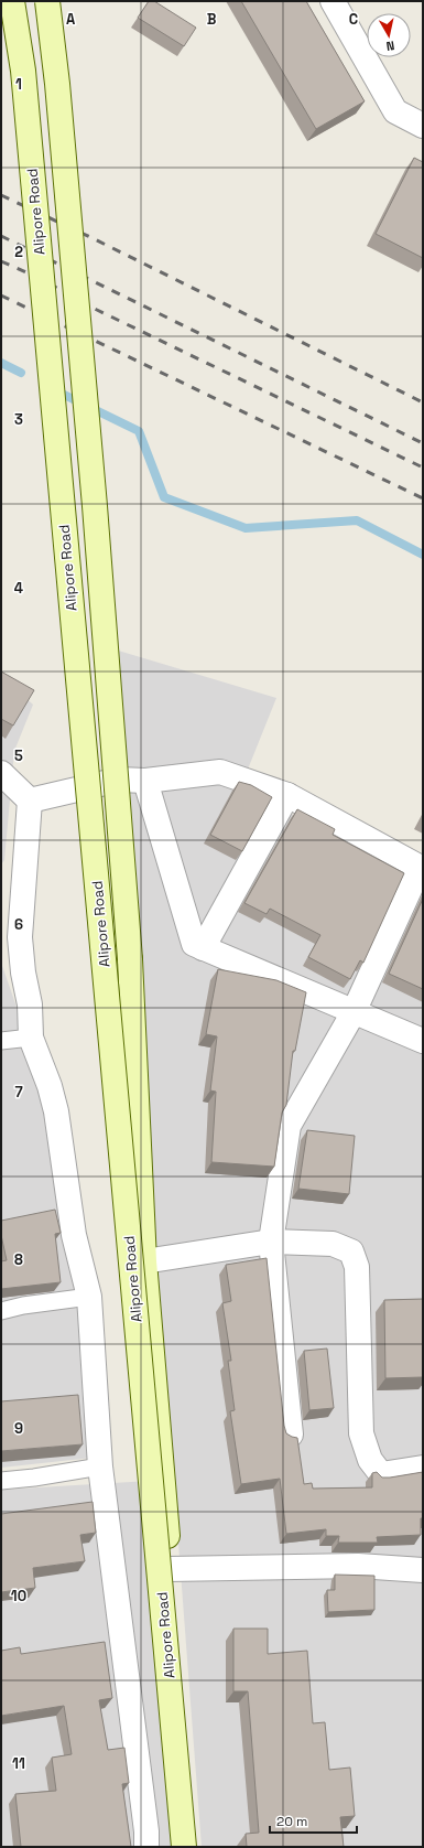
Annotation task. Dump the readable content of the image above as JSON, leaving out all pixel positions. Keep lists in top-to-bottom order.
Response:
{
  "streets": {
    "main road": ["Alipore Road"]
  },
  "scale_bar": "20 m",
  "north": "bottom",
  "grid": {
    "columns": ["A", "B", "C"],
    "rows": [
      "1",
      "2",
      "3",
      "4",
      "5",
      "6",
      "7",
      "8",
      "9",
      "10",
      "11"
    ]
  }
}
